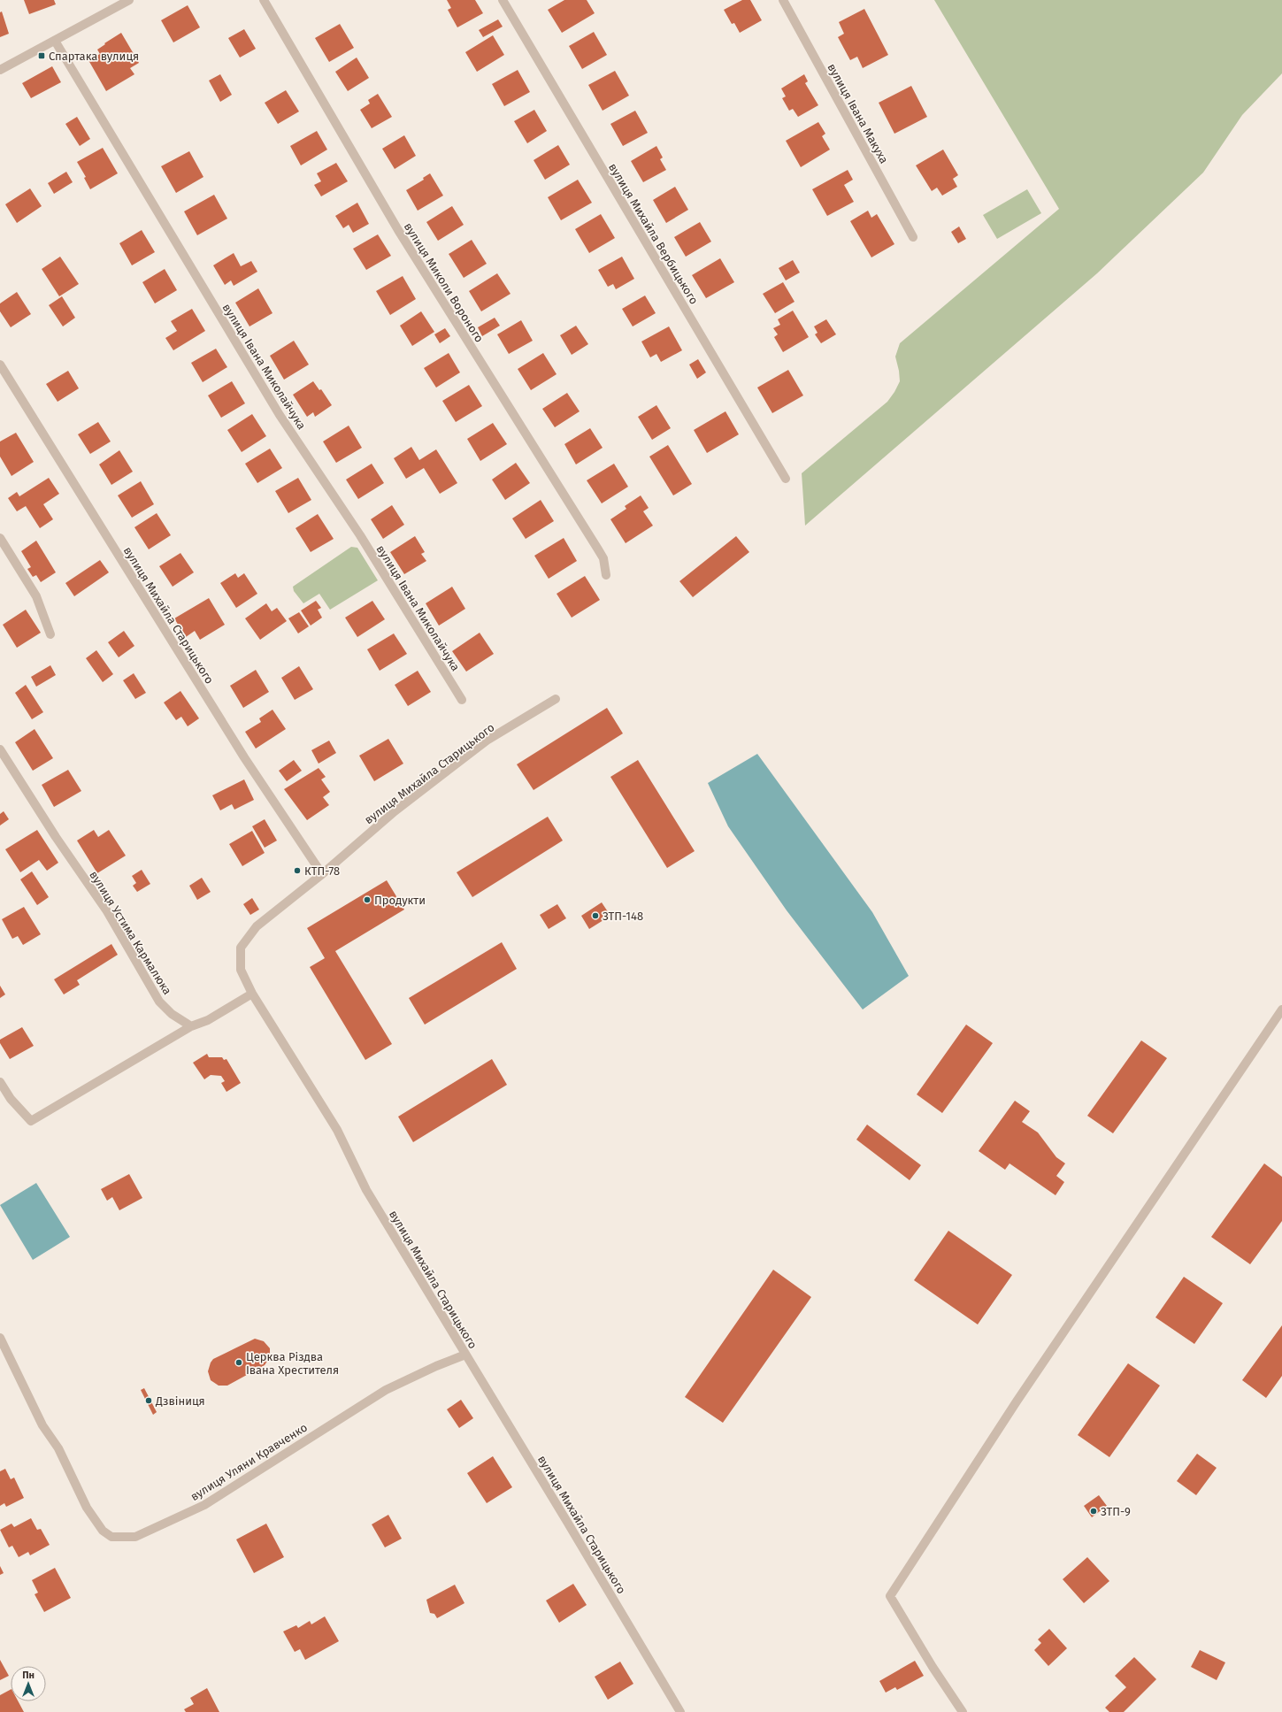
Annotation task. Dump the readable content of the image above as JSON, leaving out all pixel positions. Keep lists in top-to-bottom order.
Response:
{
  "streets": {
    "street": [
      "вулиця Івана Макуха",
      "вулиця Михайла Вербицького",
      "вулиця Миколи Вороного",
      "вулиця Івана Миколайчука",
      "вулиця Михайла Старицького",
      "вулиця Устима Кармалюка",
      "вулиця Уляни Кравченко"
    ]
  },
  "crossings": [
    ["вулиця Михайла Старицького", "вулиця Уляни Кравченко"]
  ],
  "places": {
    "transit": ["Спартака вулиця"],
    "other": [
      "КТП-78",
      "Продукти",
      "ЗТП-148",
      "Церква Різдва Івана Хрестителя",
      "Дзвіниця",
      "ЗТП-9"
    ]
  },
  "north": "top"
}
